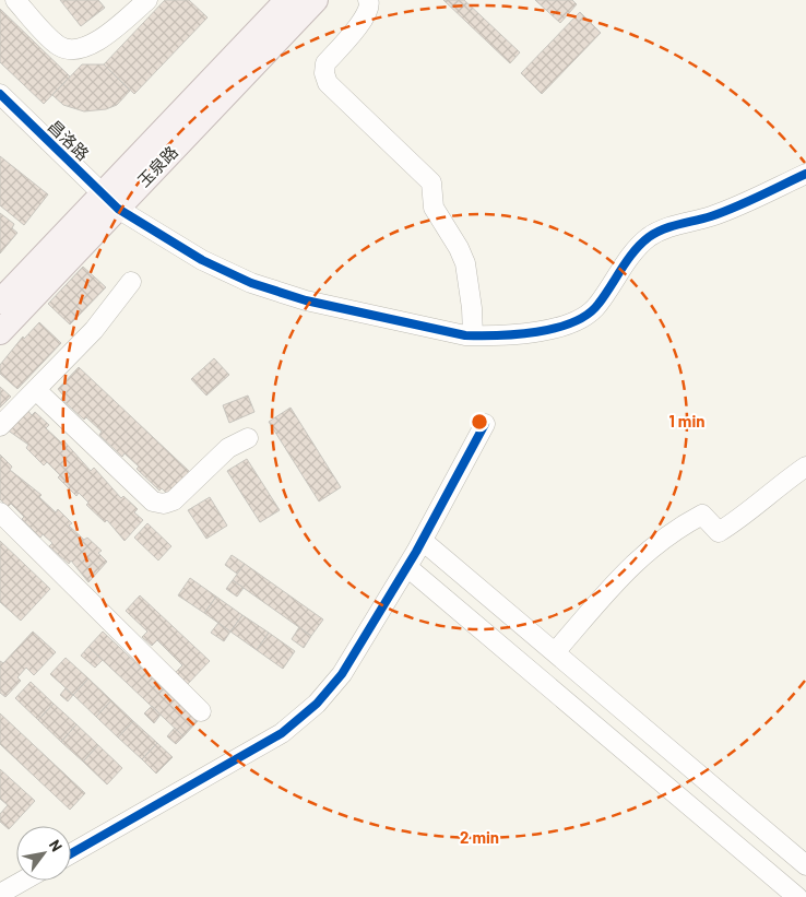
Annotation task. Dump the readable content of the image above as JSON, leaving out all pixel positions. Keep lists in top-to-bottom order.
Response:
{
  "streets": {
    "main road": ["玉泉路"],
    "street": ["昌洛路"]
  },
  "crossings": [
    ["昌洛路", "玉泉路"]
  ],
  "north": "top right",
  "rings": ["1 min", "2 min"]
}
